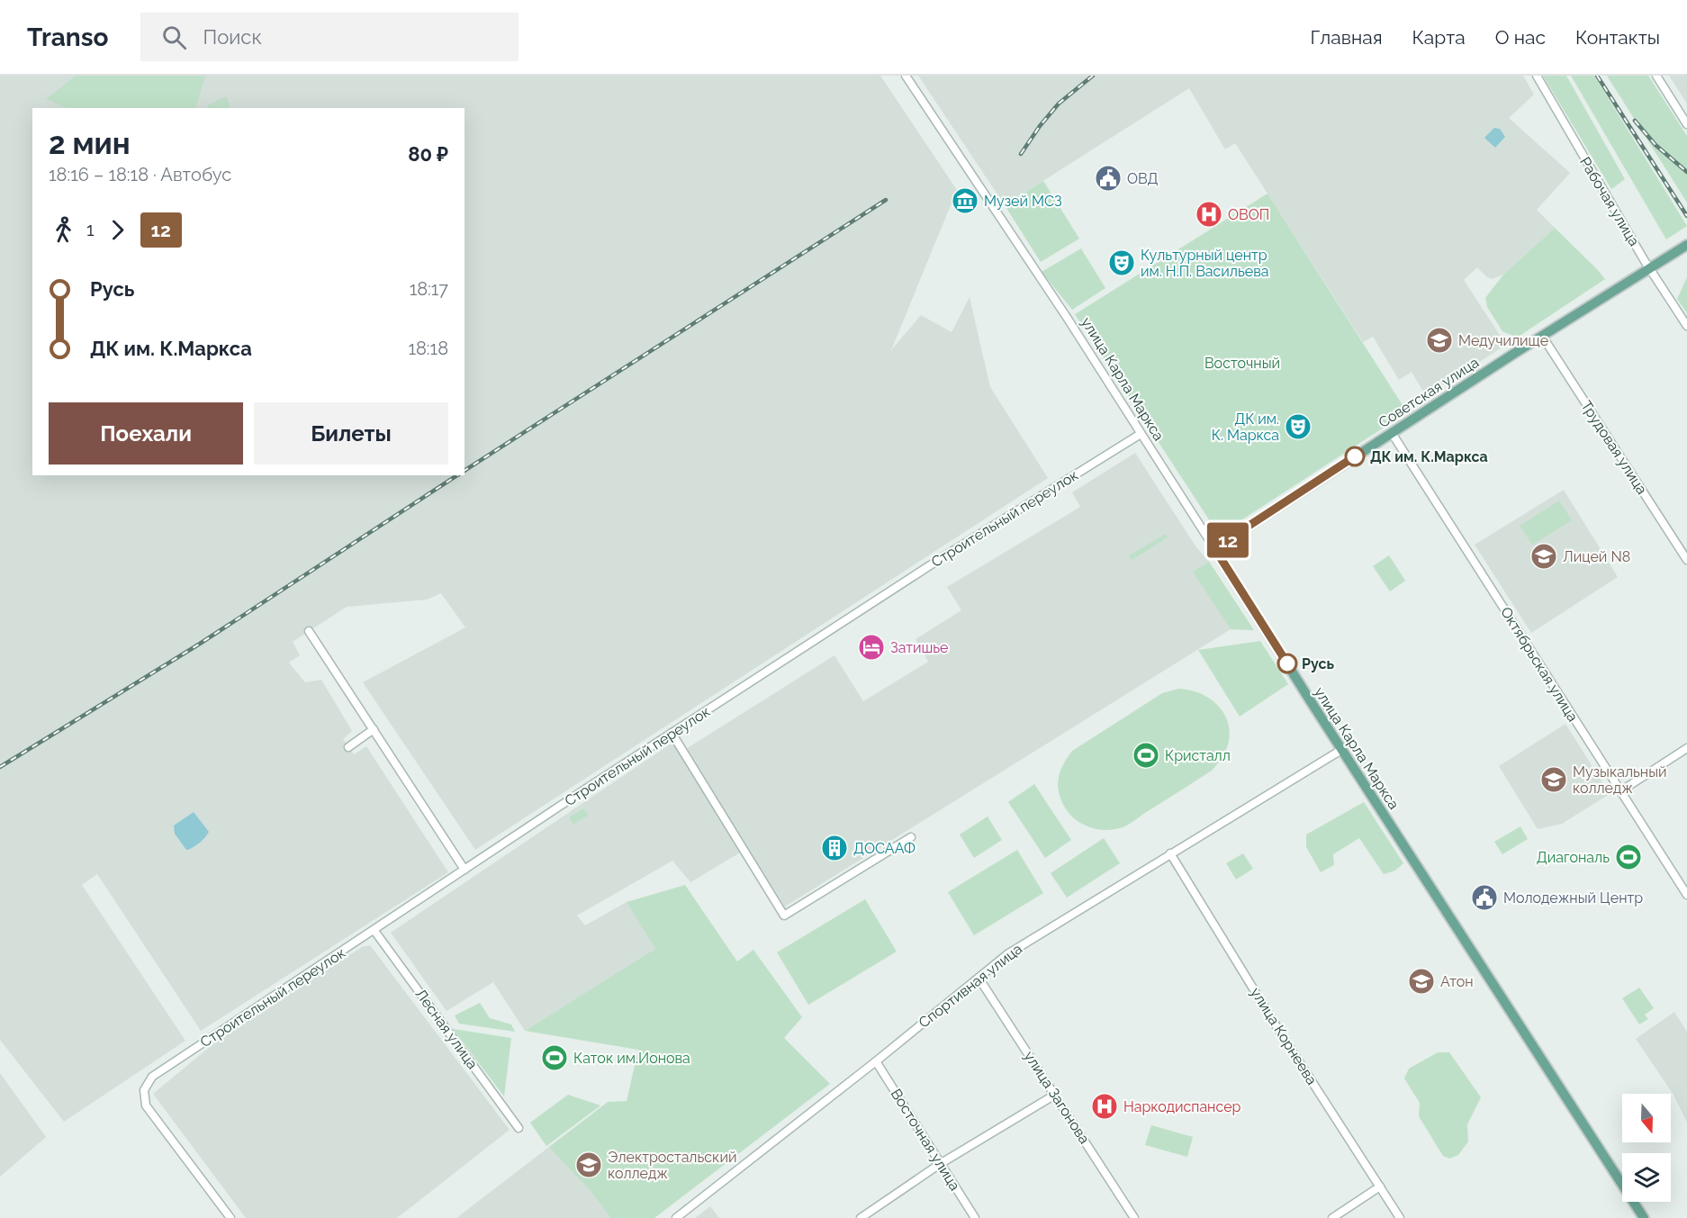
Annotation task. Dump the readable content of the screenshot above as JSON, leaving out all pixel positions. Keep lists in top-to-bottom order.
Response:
{
  "streets": {
    "main road": ["улица Карла Маркса", "Советская улица"],
    "street": [
      "Рабочая улица",
      "Трудовая улица",
      "Строительный переулок",
      "Октябрьская улица",
      "Спортивная улица",
      "Лесная улица",
      "улица Корнеева",
      "улица Загонова",
      "Восточная улица"
    ]
  },
  "crossings": [
    ["Рабочая улица", "Советская улица"],
    ["улица Карла Маркса", "Советская улица"],
    ["улица Карла Маркса", "Строительный переулок"],
    ["улица Карла Маркса", "Спортивная улица"],
    ["Советская улица", "Трудовая улица"],
    ["Советская улица", "Октябрьская улица"],
    ["Строительный переулок", "Лесная улица"],
    ["Спортивная улица", "улица Корнеева"],
    ["Спортивная улица", "улица Загонова"],
    ["Спортивная улица", "Восточная улица"]
  ],
  "parks": ["Восточный"],
  "places": {
    "public building": ["ОВД", "Молодежный Центр"],
    "museum": ["Музей МСЗ"],
    "hospital": ["ОВОП", "Наркодиспансер"],
    "theatre": ["Культурный центр им. Н.П. Васильева", "ДК им. К. Маркса"],
    "school or university": [
      "Медучилище",
      "Лицей N8",
      "Музыкальный колледж",
      "Атон",
      "Электростальский колледж"
    ],
    "other": ["ДК им. К.Маркса", "Русь"],
    "hotel": ["Затишье"],
    "sports": ["Кристалл", "Диагональ", "Каток им.Ионова"],
    "building": ["ДОСААФ"]
  },
  "lines": ["bus line 12"],
  "north": "bottom",
  "page": {
    "header": "Transo",
    "search": "Поиск",
    "nav": [
      "Главная",
      "Карта",
      "О нас",
      "Контакты"
    ],
    "on_map": "12",
    "heading": ["2 мин", "18:16 – 18:18 · Автобус", "80 ₽"],
    "legs": ["1", "12"],
    "list": [
      {
        "name": "Русь",
        "value": "18:17"
      },
      {
        "name": "ДК им. К.Маркса",
        "value": "18:18"
      }
    ],
    "buttons": ["Поехали", "Билеты"]
  }
}
